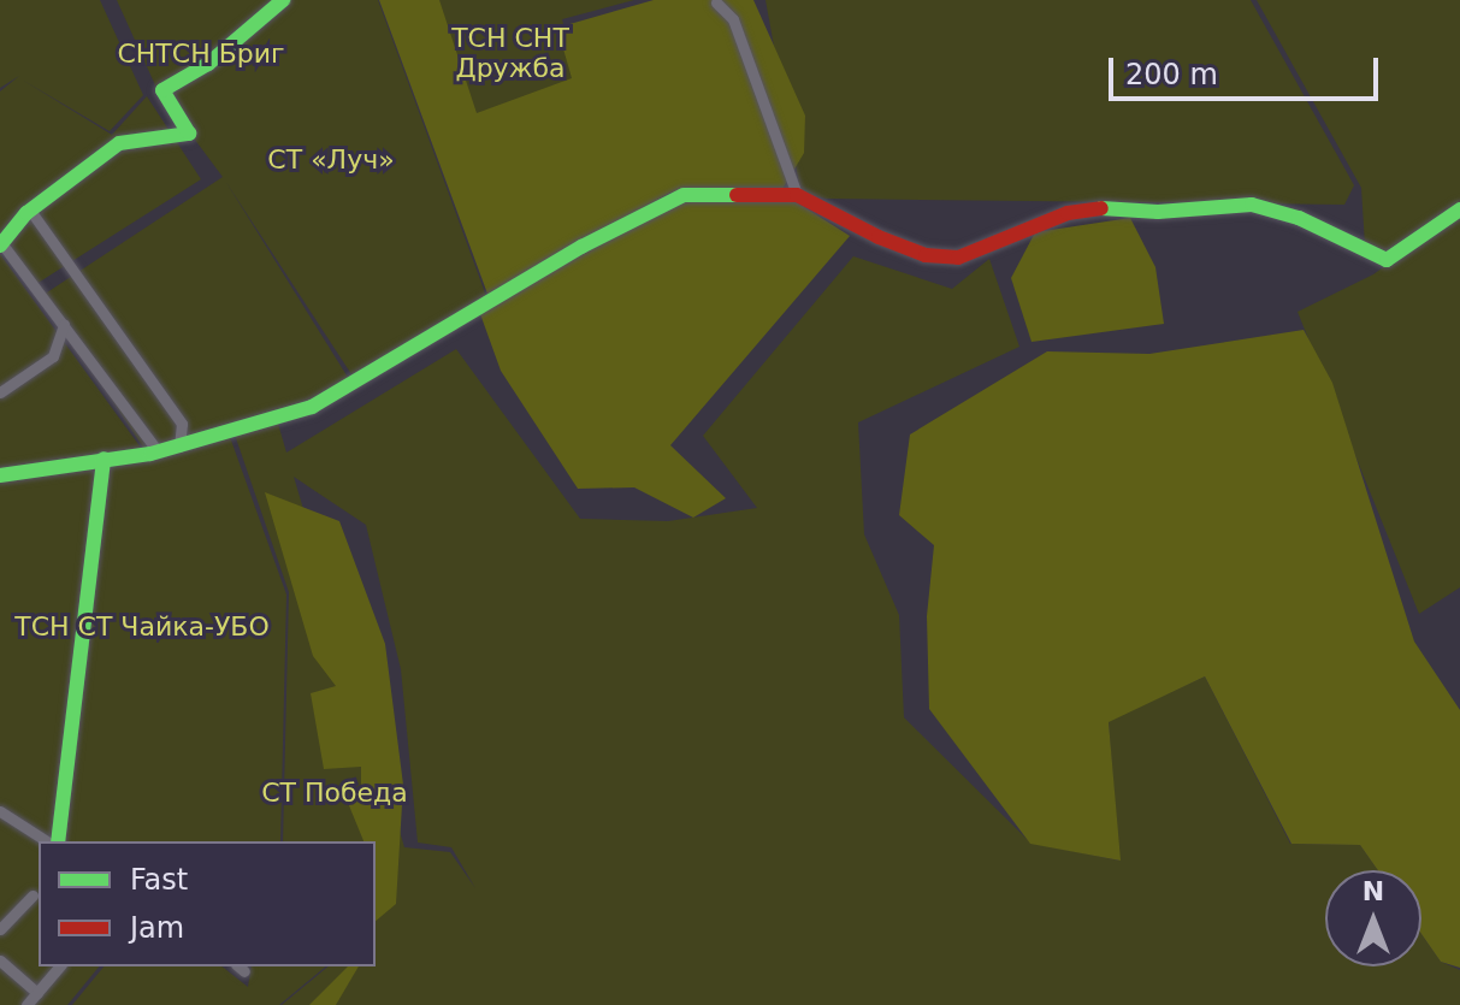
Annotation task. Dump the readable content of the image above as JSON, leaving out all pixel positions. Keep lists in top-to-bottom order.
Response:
{
  "parks": [
    "ТСН СНТ Дружба",
    "СНТСН Бриг",
    "СТ «Луч»",
    "ТСН СТ Чайка-УБО",
    "СТ Победа"
  ],
  "legend": ["Fast", "Jam"],
  "scale_bar": "200 m",
  "north": "top"
}
